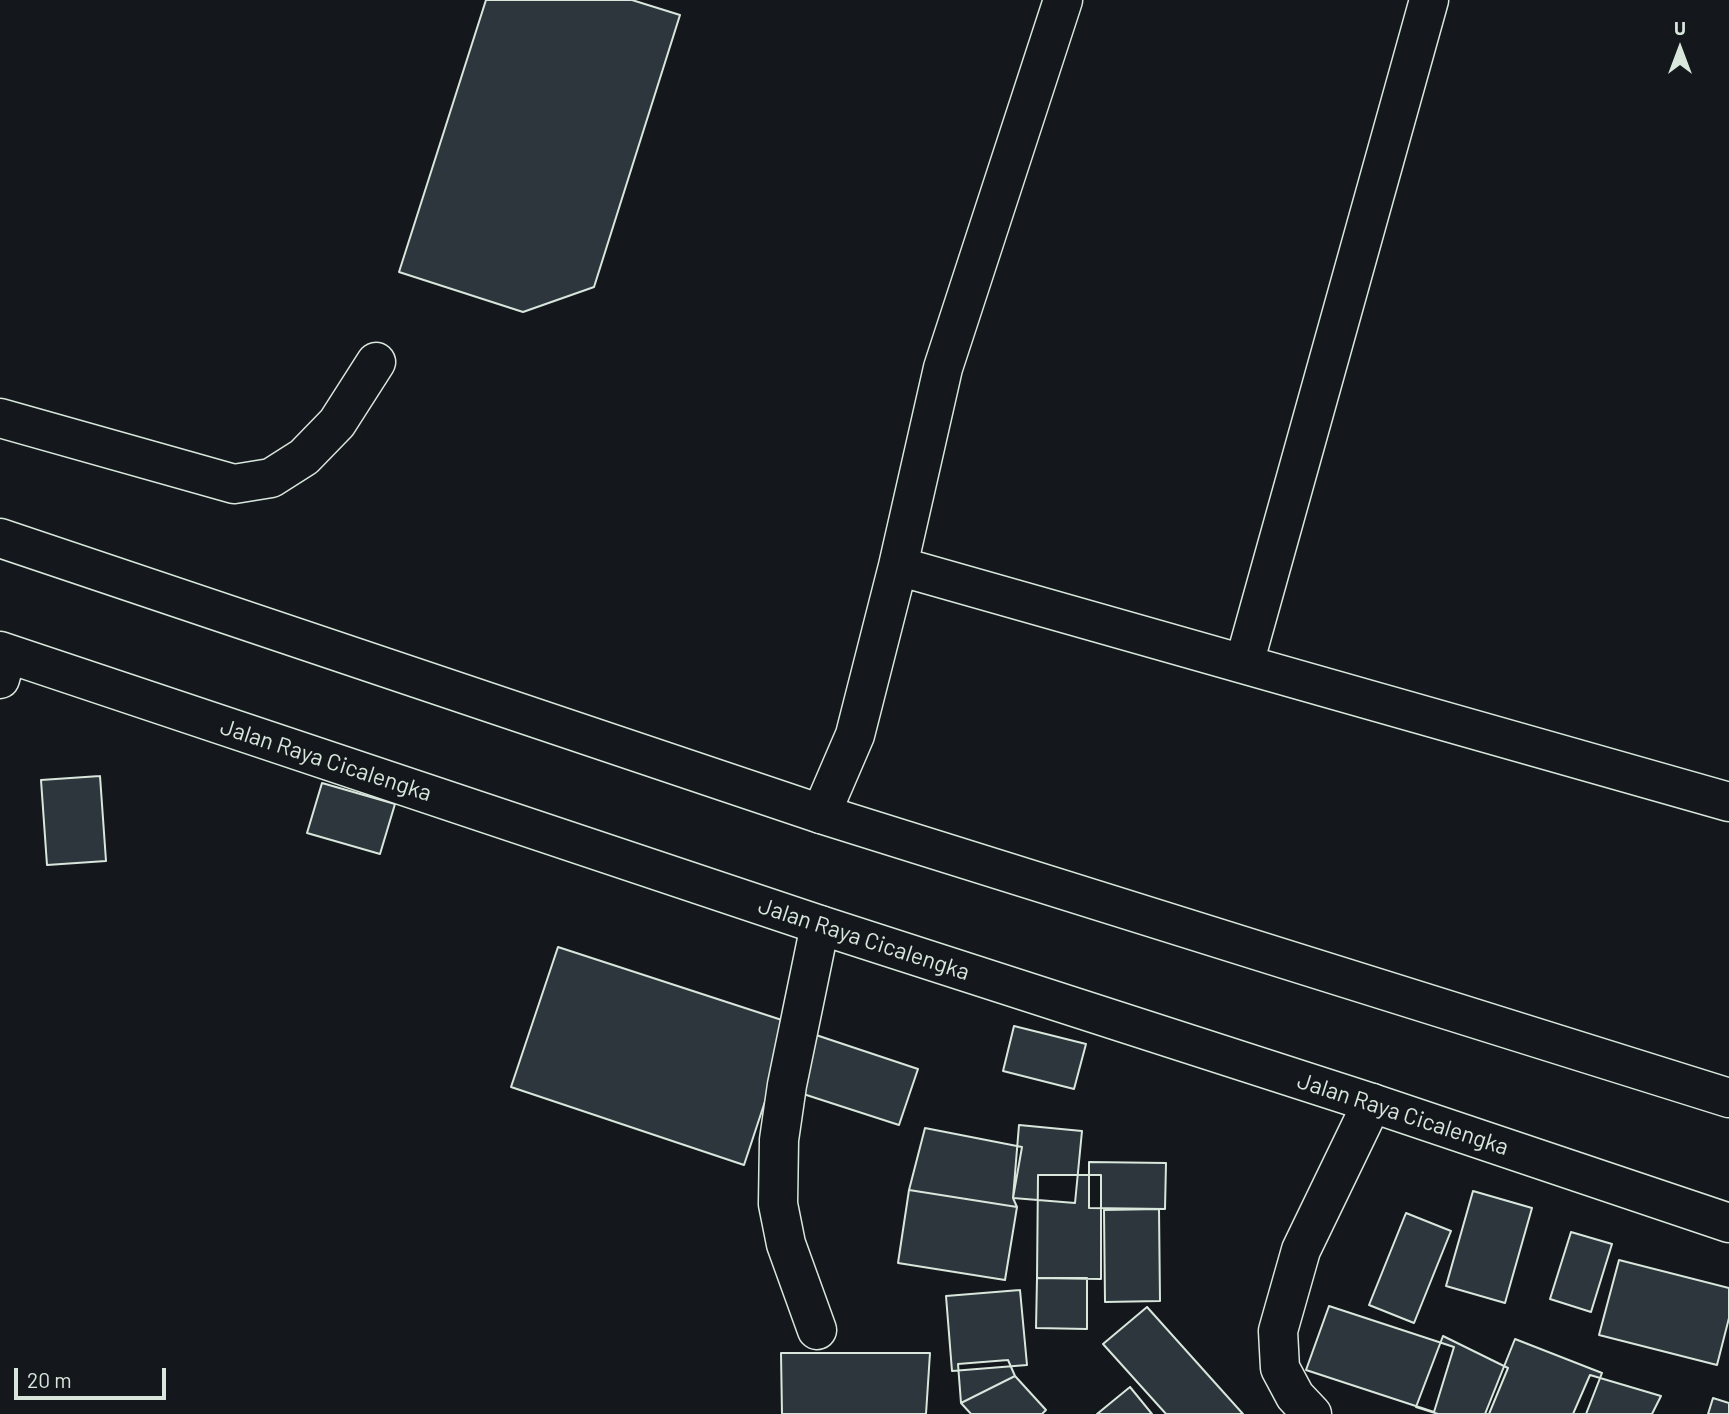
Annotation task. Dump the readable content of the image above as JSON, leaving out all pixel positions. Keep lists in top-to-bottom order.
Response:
{
  "streets": {
    "main road": ["Jalan Raya Cicalengka"]
  },
  "scale_bar": "20 m",
  "north": "top"
}
